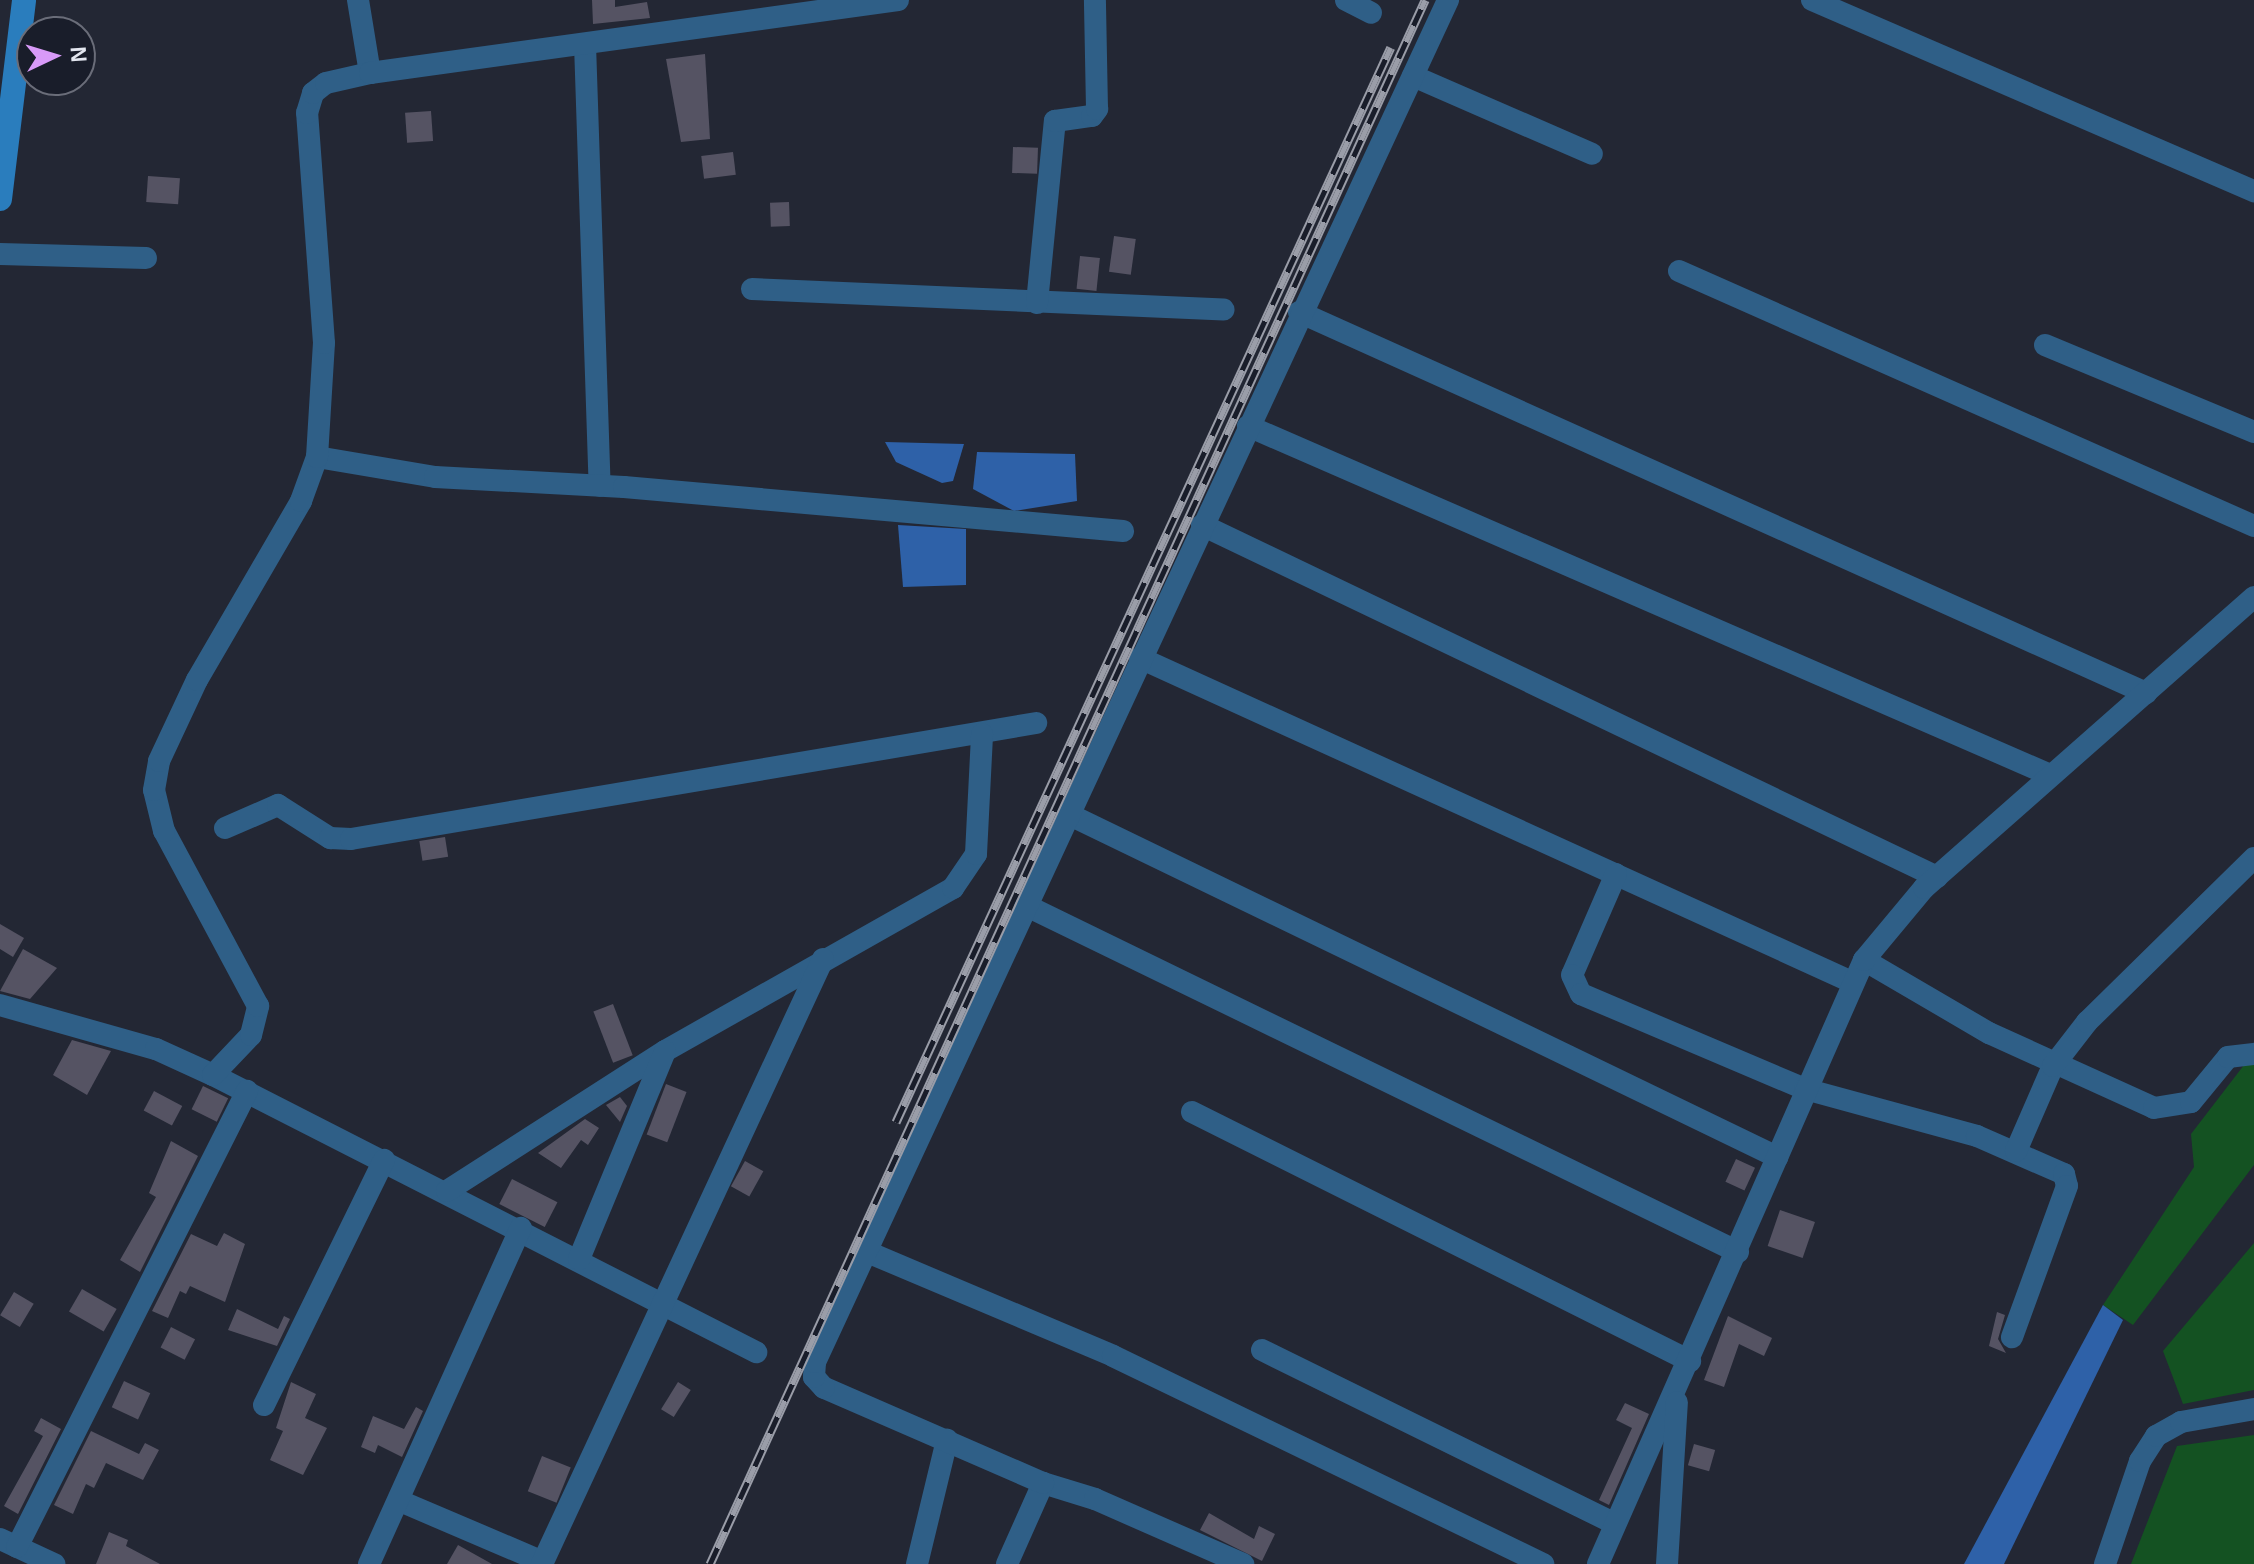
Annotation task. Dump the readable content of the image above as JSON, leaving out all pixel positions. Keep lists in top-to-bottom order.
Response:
{
  "north": "right"
}
